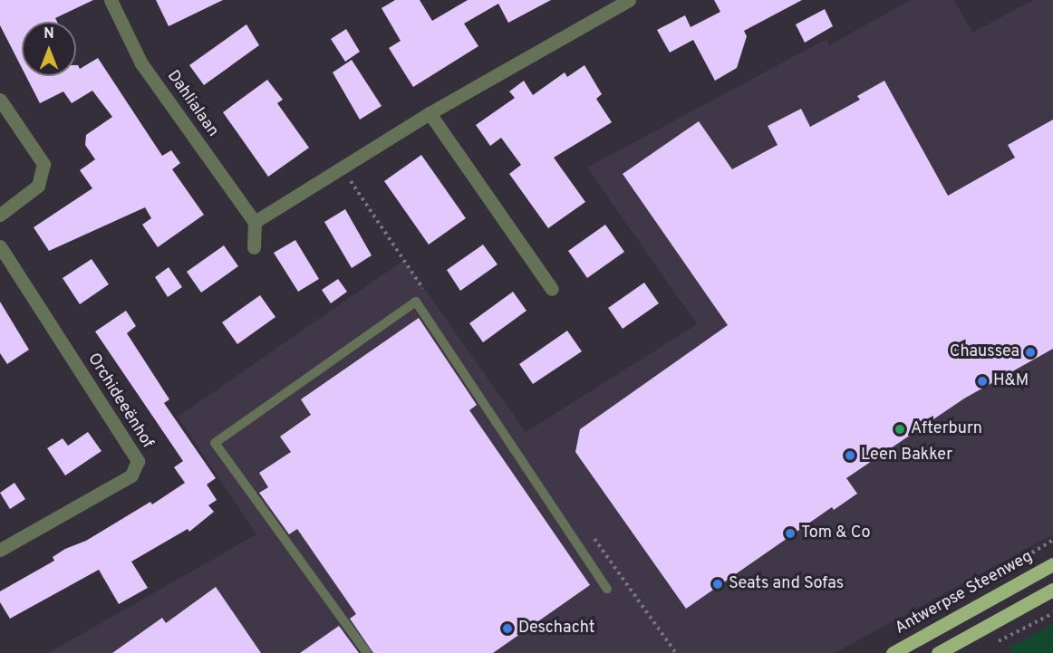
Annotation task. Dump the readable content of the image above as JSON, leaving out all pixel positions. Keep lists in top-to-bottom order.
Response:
{
  "streets": {
    "main road": ["Antwerpse Steenweg"],
    "street": ["Dahlialaan", "Orchideeënhof"]
  },
  "places": [
    "Chaussea",
    "H&M",
    "Afterburn",
    "Leen Bakker",
    "Tom & Co",
    "Seats and Sofas",
    "Deschacht"
  ],
  "north": "top"
}
